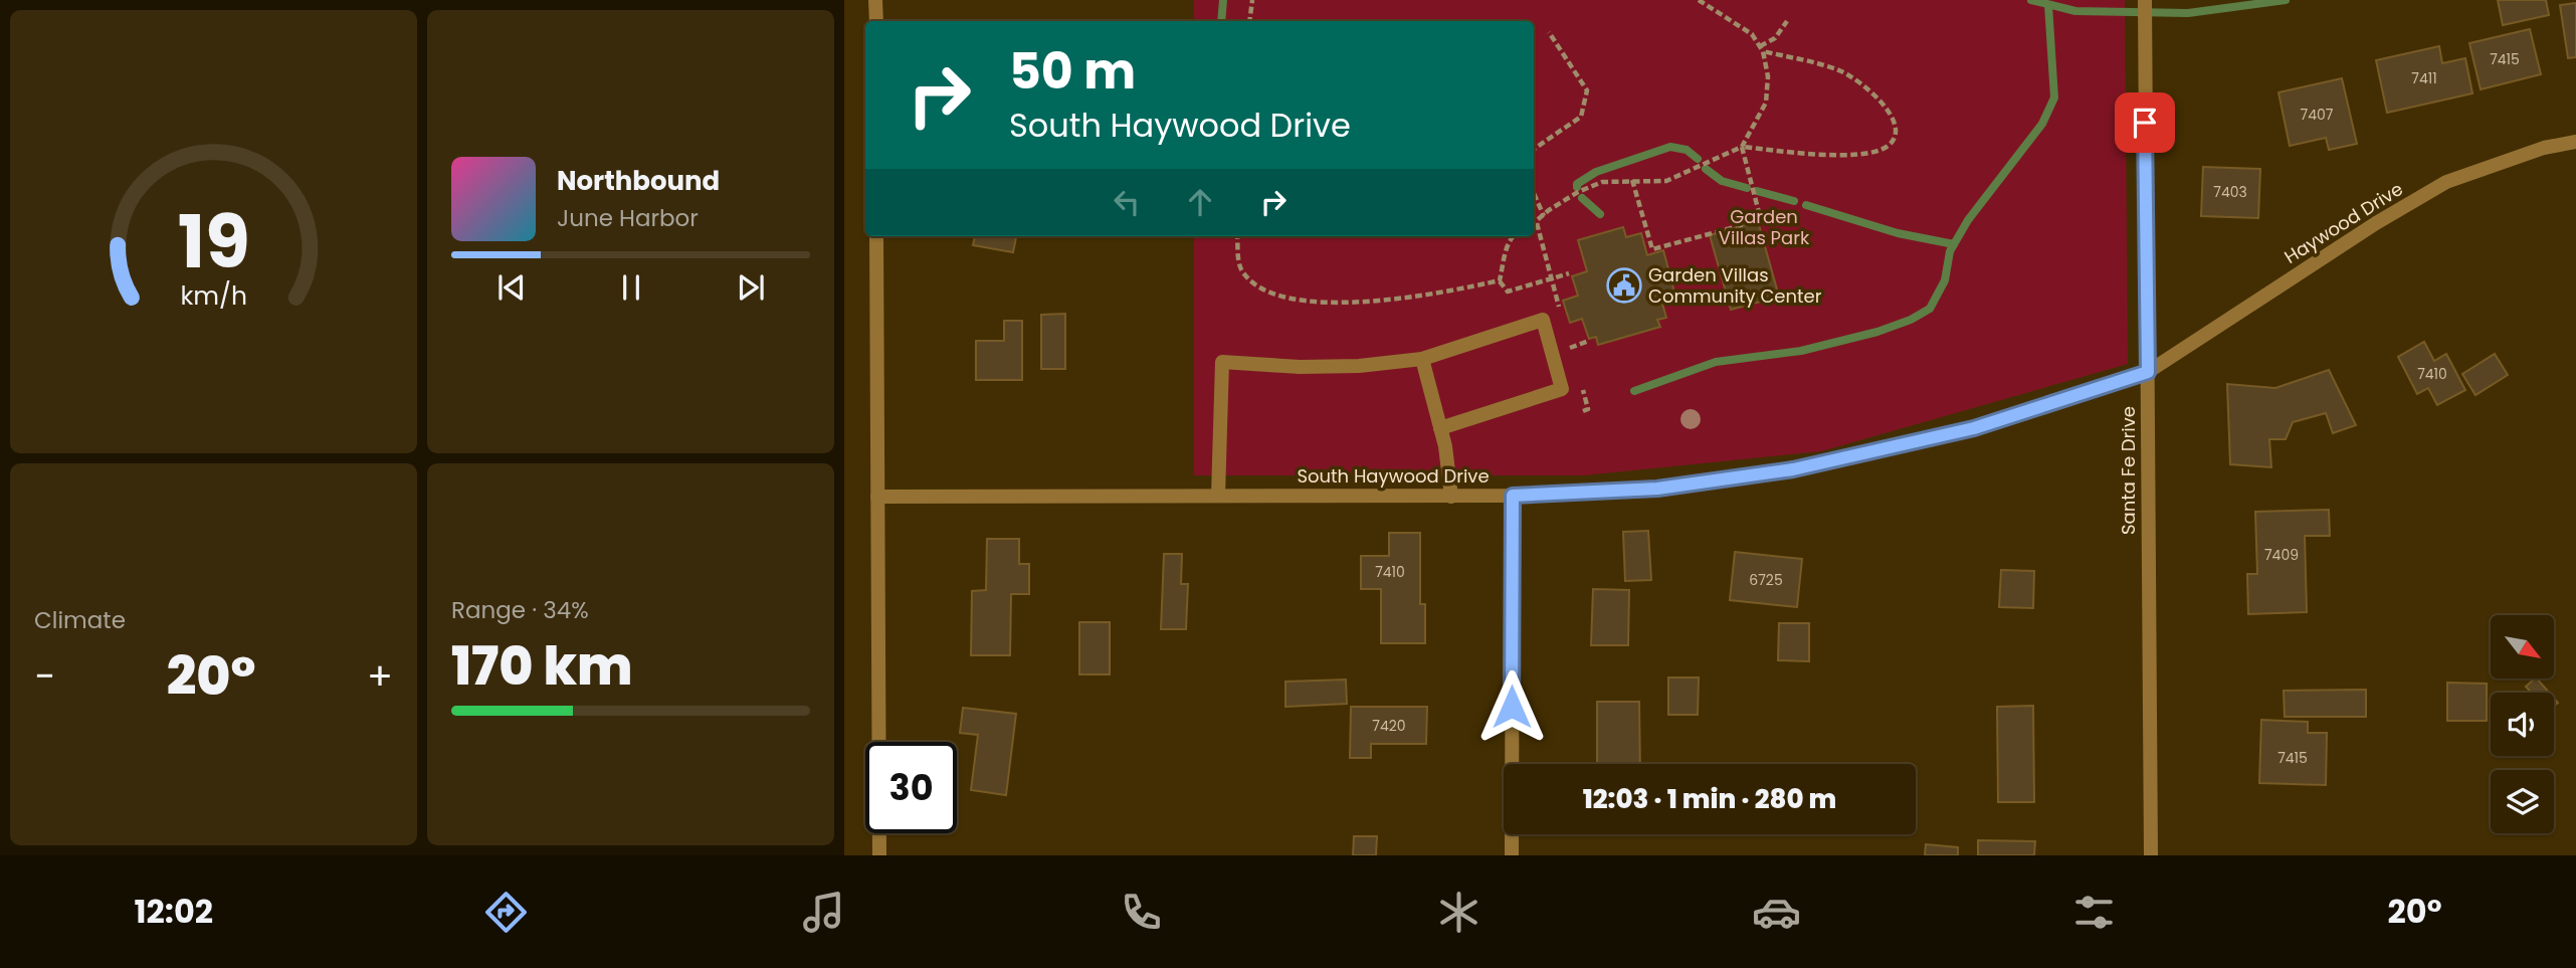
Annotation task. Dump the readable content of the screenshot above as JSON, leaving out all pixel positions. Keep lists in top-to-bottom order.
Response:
{
  "streets": {
    "street": ["Haywood Drive", "Santa Fe Drive", "South Haywood Drive"]
  },
  "crossings": [
    ["Haywood Drive", "Santa Fe Drive"],
    ["Haywood Drive", "South Haywood Drive"],
    ["Santa Fe Drive", "South Haywood Drive"]
  ],
  "parks": ["Garden Villas Park"],
  "places": {
    "public building": ["Garden Villas Community Center"]
  },
  "house_numbers": [
    "7415",
    "7411",
    "7407",
    "7403",
    "7410",
    "7409",
    "7410",
    "6725",
    "7420",
    "7415"
  ],
  "north": "bottom right",
  "page": {
    "turn": ["50 m", "South Haywood Drive"],
    "song": ["Northbound", "June Harbor"],
    "tile": [
      "Climate",
      ["Range · 34%", "170 km"]
    ],
    "heat": ["−", "20°", "+"],
    "limit": "30",
    "trip": "12:03 · 1 min · 280 m",
    "tabs": ["12:02", "20°"],
    "gauge": ["19", "km/h"]
  }
}
